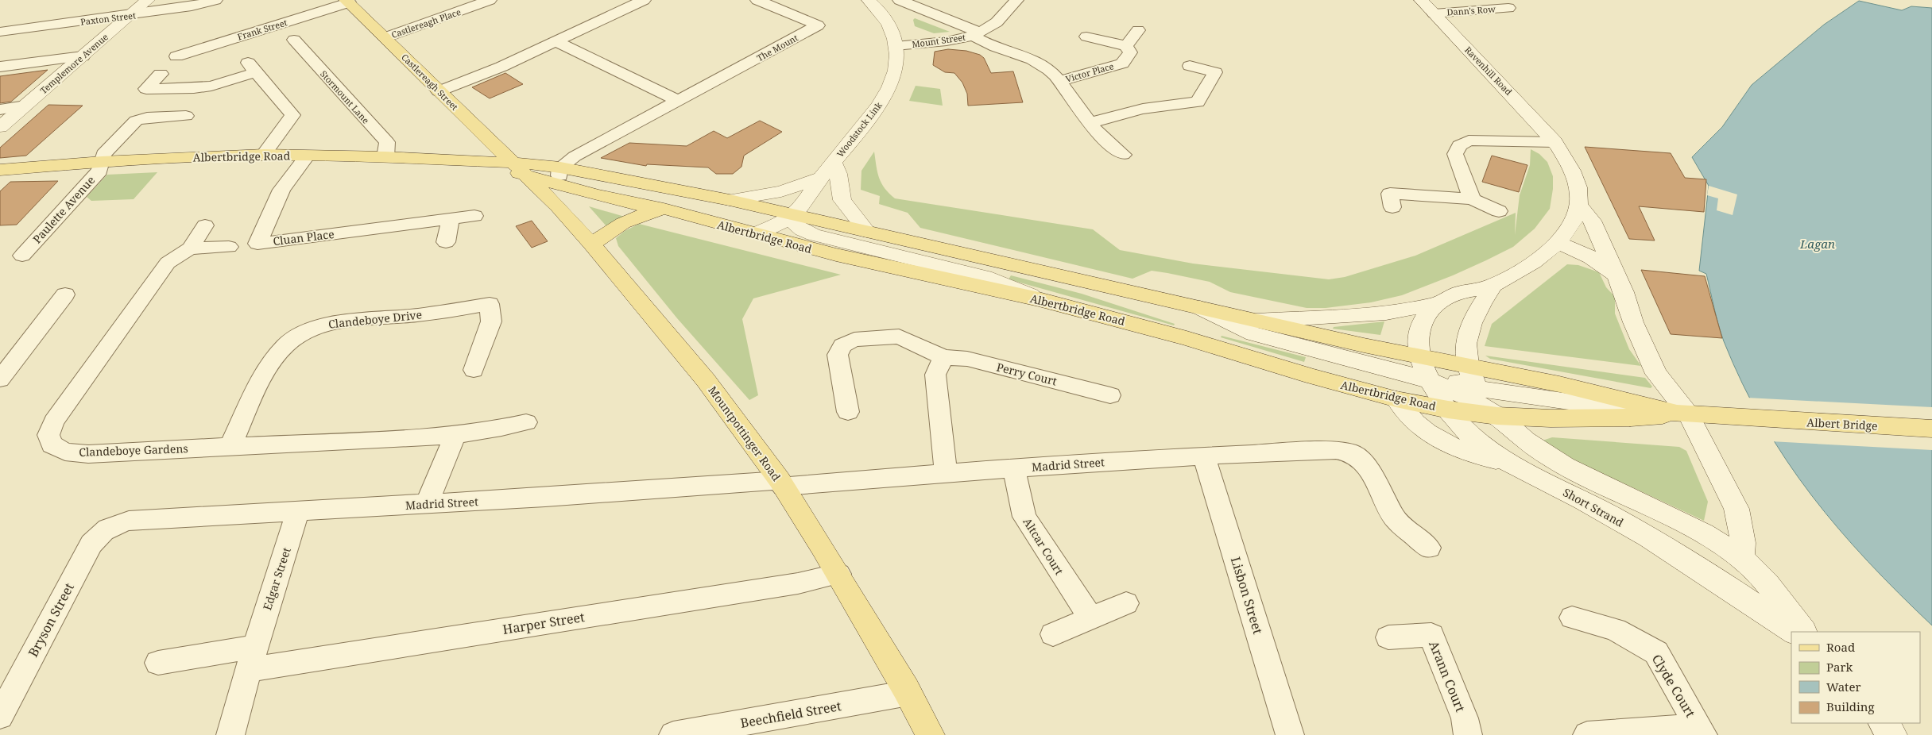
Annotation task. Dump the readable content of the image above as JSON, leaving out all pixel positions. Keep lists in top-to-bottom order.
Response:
{
  "streets": {
    "main road": [
      "Templemore Avenue",
      "Ravenhill Road",
      "Castlereagh Street",
      "Woodstock Link",
      "Albertbridge Road",
      "Albert Bridge",
      "Mountpottinger Road",
      "Short Strand"
    ],
    "street": [
      "Dann's Row",
      "Paxton Street",
      "Castlereagh Place",
      "Frank Street",
      "Mount Street",
      "The Mount",
      "Victor Place",
      "Stormount Lane",
      "Paulette Avenue",
      "Cluan Place",
      "Clandeboye Drive",
      "Perry Court",
      "Clandeboye Gardens",
      "Madrid Street",
      "Altcar Court",
      "Edgar Street",
      "Lisbon Street",
      "Bryson Street",
      "Harper Street",
      "Arann Court",
      "Clyde Court",
      "Beechfield Street"
    ]
  },
  "crossings": [
    ["Dann's Row", "Ravenhill Road"],
    ["Paxton Street", "Templemore Avenue"],
    ["Castlereagh Place", "Castlereagh Street"],
    ["Frank Street", "Castlereagh Street"],
    ["Mount Street", "Woodstock Link"],
    ["The Mount", "Albertbridge Road"],
    ["Ravenhill Road", "Albertbridge Road"],
    ["Ravenhill Road", "Short Strand"],
    ["Castlereagh Street", "Albertbridge Road"],
    ["Castlereagh Street", "Mountpottinger Road"],
    ["Stormount Lane", "Albertbridge Road"],
    ["Woodstock Link", "Albertbridge Road"],
    ["Albertbridge Road", "Paulette Avenue"],
    ["Albertbridge Road", "Cluan Place"],
    ["Albertbridge Road", "Albert Bridge"],
    ["Albertbridge Road", "Mountpottinger Road"],
    ["Albertbridge Road", "Short Strand"],
    ["Clandeboye Drive", "Clandeboye Gardens"],
    ["Mountpottinger Road", "Madrid Street"],
    ["Mountpottinger Road", "Harper Street"],
    ["Mountpottinger Road", "Beechfield Street"],
    ["Madrid Street", "Altcar Court"],
    ["Madrid Street", "Edgar Street"],
    ["Madrid Street", "Lisbon Street"],
    ["Madrid Street", "Bryson Street"],
    ["Edgar Street", "Harper Street"]
  ],
  "water": ["Lagan"],
  "legend": [
    "Road",
    "Park",
    "Water",
    "Building"
  ]
}
